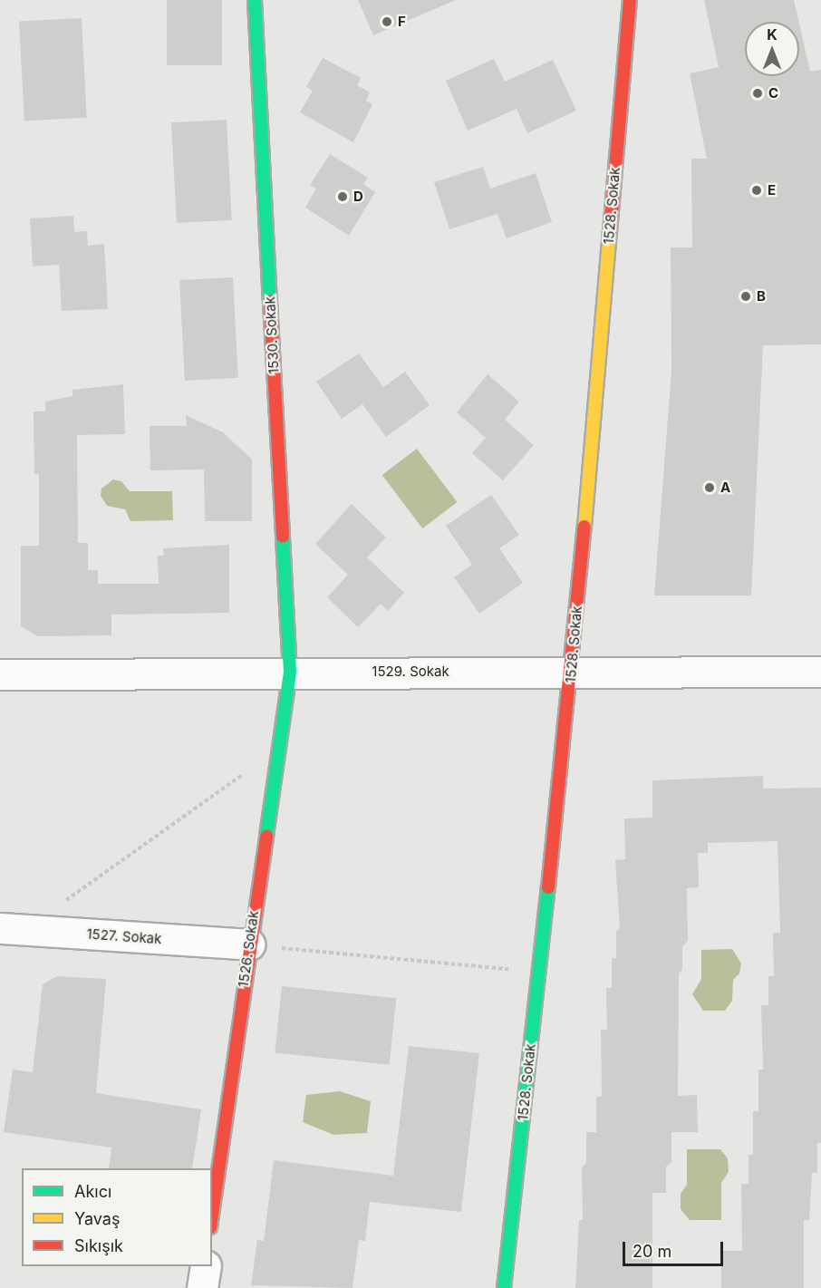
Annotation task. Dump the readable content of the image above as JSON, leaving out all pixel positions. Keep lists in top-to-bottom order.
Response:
{
  "streets": {
    "street": [
      "1528. Sokak",
      "1530. Sokak",
      "1529. Sokak",
      "1527. Sokak",
      "1526. Sokak"
    ]
  },
  "crossings": [
    ["1528. Sokak", "1529. Sokak"],
    ["1530. Sokak", "1529. Sokak"],
    ["1530. Sokak", "1526. Sokak"],
    ["1529. Sokak", "1526. Sokak"],
    ["1527. Sokak", "1526. Sokak"]
  ],
  "places": [
    "F",
    "C",
    "E",
    "D",
    "B",
    "A"
  ],
  "legend": ["Akıcı", "Yavaş", "Sıkışık"],
  "scale_bar": "20 m",
  "north": "top"
}
